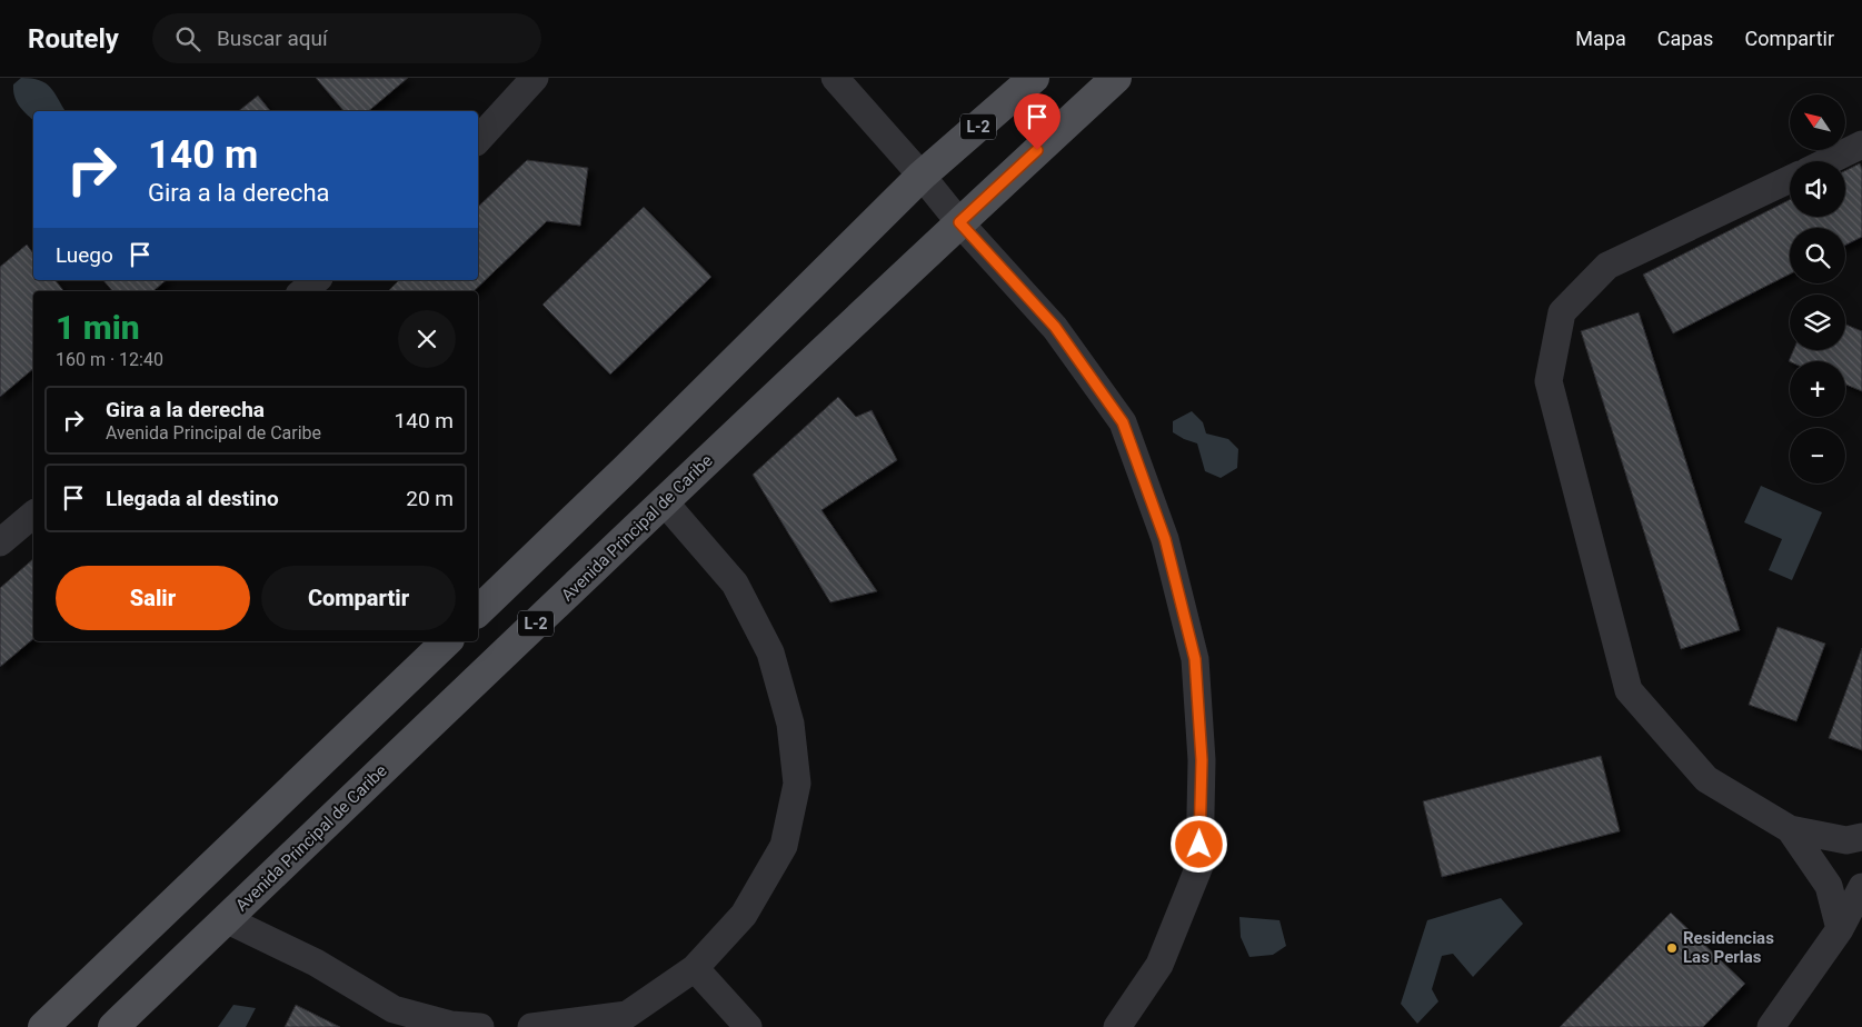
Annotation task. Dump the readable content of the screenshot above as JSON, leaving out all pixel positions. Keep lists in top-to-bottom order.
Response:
{
  "streets": {
    "main road": ["L-2", "Avenida Principal de Caribe"]
  },
  "places": ["Residencias Las Perlas"],
  "north": "top left",
  "page": {
    "header": "Routely",
    "search": "Buscar aquí",
    "nav": ["Mapa", "Capas", "Compartir"],
    "map_buttons": ["+", "−"],
    "turn": ["140 m", "Gira a la derecha"],
    "then": "Luego",
    "heading": ["1 min", "160 m · 12:40"],
    "list": [
      {
        "name": "Gira a la derecha",
        "note": "Avenida Principal de Caribe",
        "value": "140 m"
      },
      {
        "name": "Llegada al destino",
        "value": "20 m"
      }
    ],
    "buttons": ["Salir", "Compartir"]
  }
}
